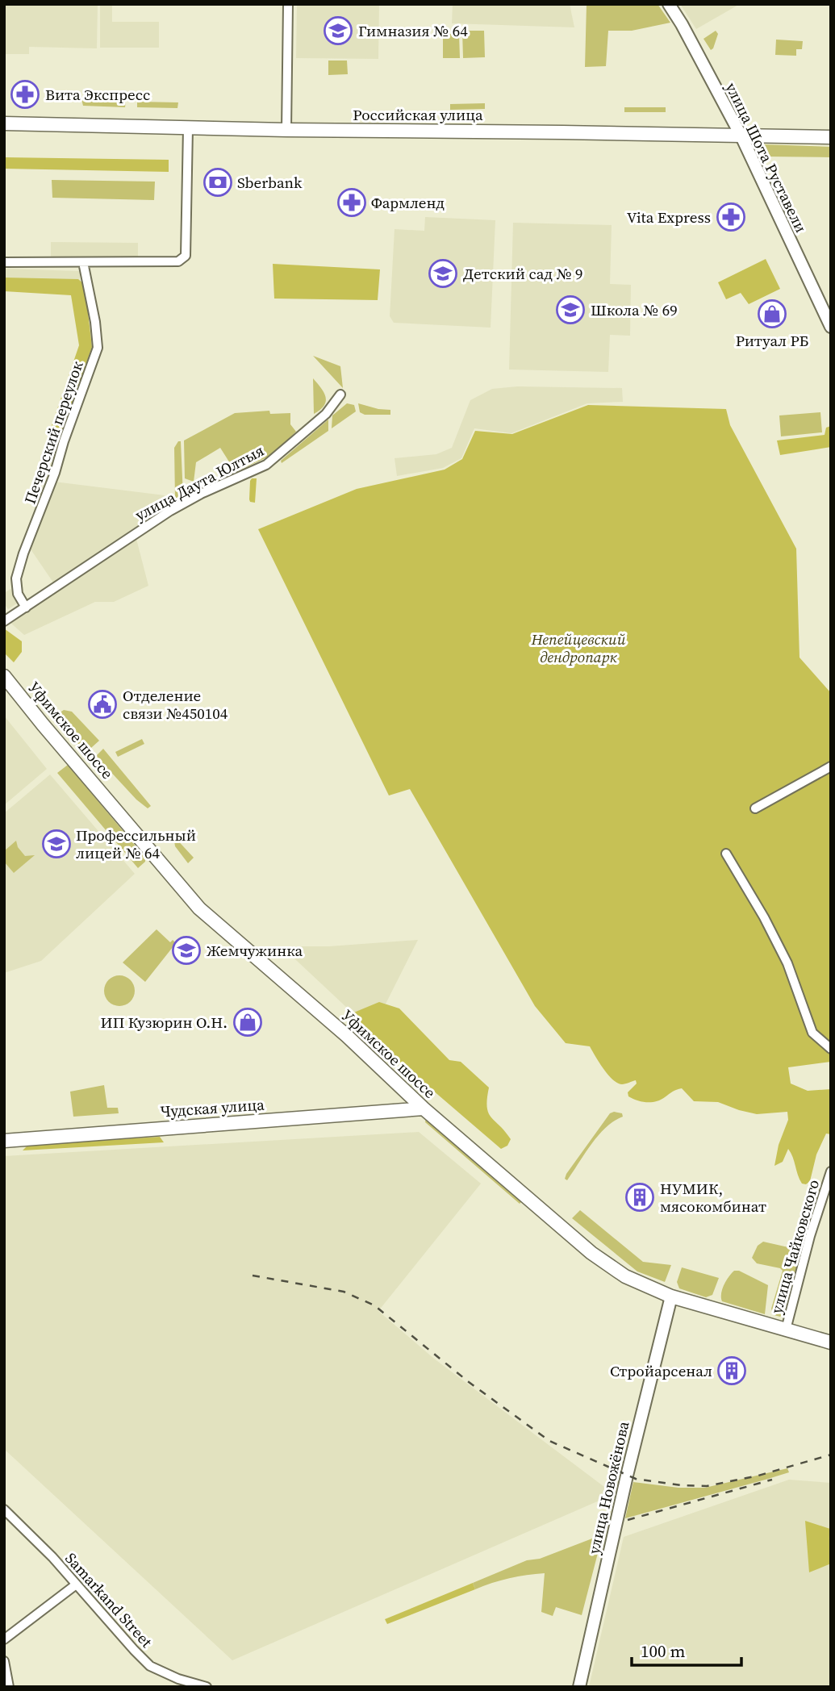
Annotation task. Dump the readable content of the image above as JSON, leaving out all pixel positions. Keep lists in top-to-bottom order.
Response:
{
  "streets": {
    "main road": ["Российская улица", "Уфимское шоссе", "Чудская улица"],
    "street": [
      "улица Шота Руставели",
      "Печерский переулок",
      "улица Даута Юлтыя",
      "улица Чайковского",
      "улица Новожёнова",
      "Samarkand Street"
    ]
  },
  "crossings": [
    ["Российская улица", "улица Шота Руставели"],
    ["Печерский переулок", "улица Даута Юлтыя"],
    ["Уфимское шоссе", "Чудская улица"],
    ["Уфимское шоссе", "улица Чайковского"],
    ["Уфимское шоссе", "улица Новожёнова"]
  ],
  "parks": ["Непейцевский дендропарк"],
  "places": {
    "school or university": [
      "Гимназия № 64",
      "Детский сад № 9",
      "Школа № 69",
      "Профессильный лицей № 64",
      "Жемчужинка"
    ],
    "pharmacy": ["Вита Экспресс", "Фармленд", "Vita Express"],
    "bank": ["Sberbank"],
    "shop": ["Ритуал РБ", "ИП Кузюрин О.Н."],
    "public building": ["Отделение связи №450104"],
    "building": ["НУМИК, мясокомбинат", "Стройарсенал"]
  },
  "scale_bar": "100 m"
}
